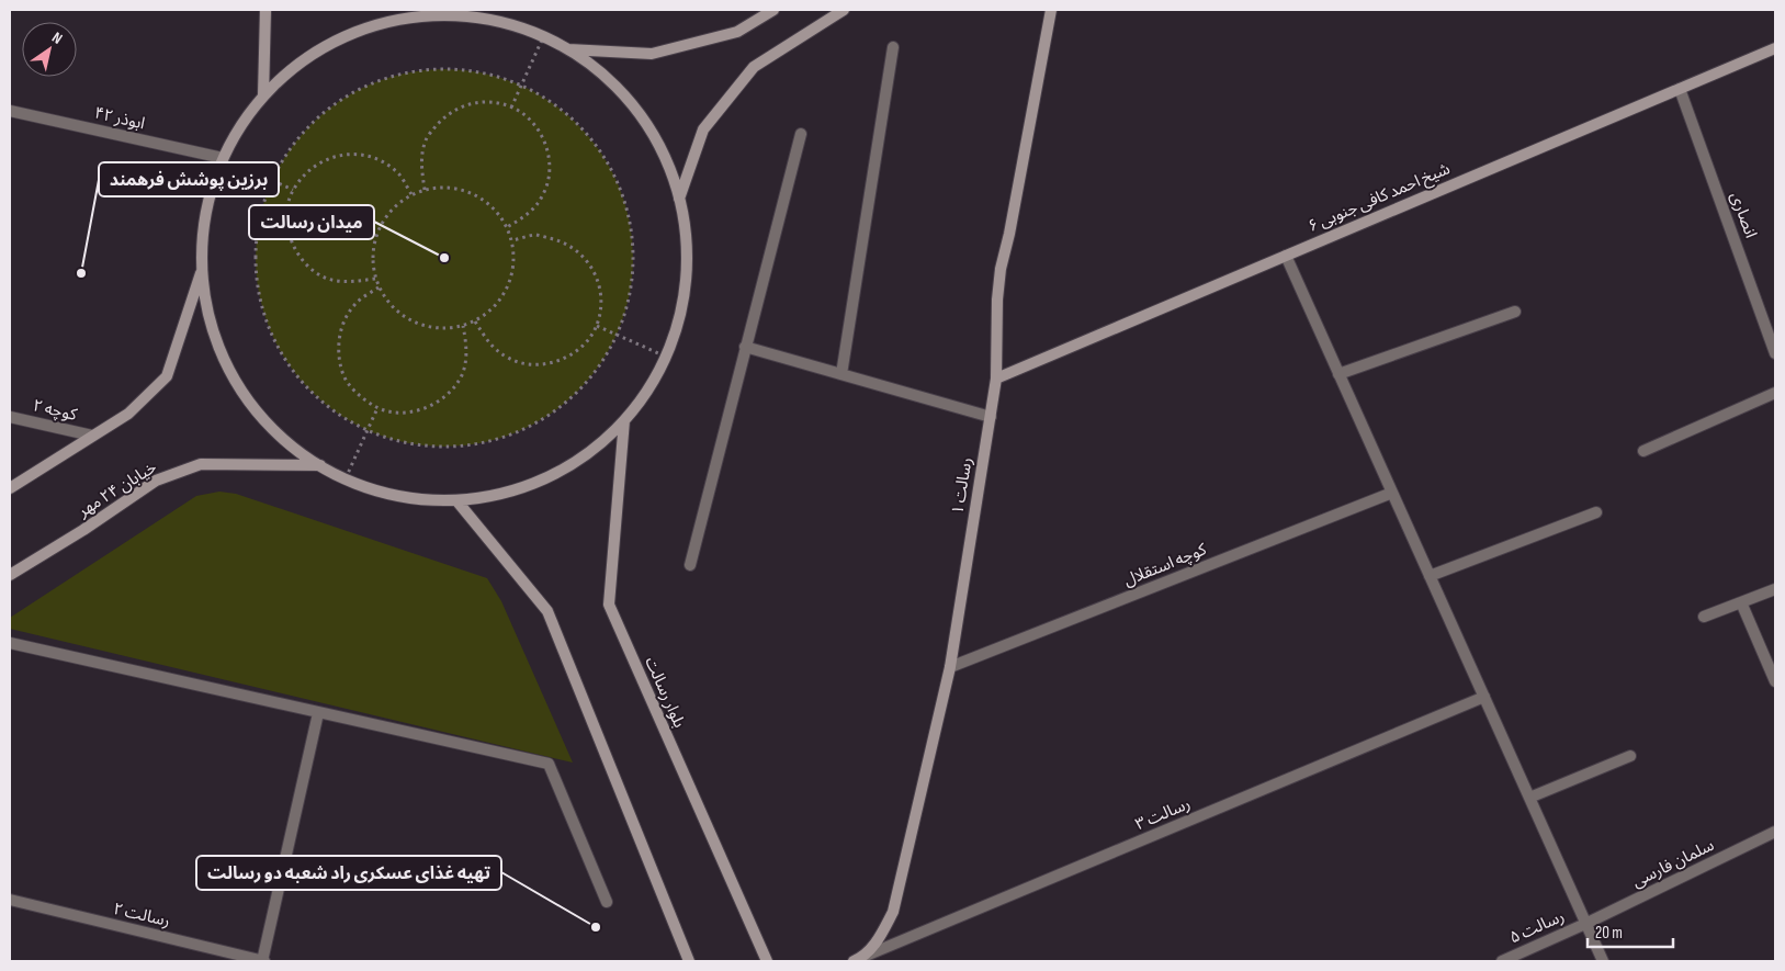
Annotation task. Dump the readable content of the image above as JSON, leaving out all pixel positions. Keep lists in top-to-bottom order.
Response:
{
  "streets": {
    "main road": [
      "شیخ احمد کافی جنوبی ۶",
      "رسالت ۱",
      "خیابان ۲۴ مهر",
      "بلوار رسالت"
    ],
    "street": [
      "ابوذر ۴۲",
      "انصاری",
      "کوچه ۲",
      "کوچه استقلال",
      "رسالت ۳",
      "سلمان فارسی",
      "رسالت ۲",
      "رسالت ۵"
    ]
  },
  "crossings": [
    ["شیخ احمد کافی جنوبی ۶", "انصاری"],
    ["شیخ احمد کافی جنوبی ۶", "رسالت ۱"],
    ["رسالت ۱", "کوچه استقلال"],
    ["رسالت ۱", "رسالت ۳"],
    ["سلمان فارسی", "رسالت ۵"]
  ],
  "places": ["میدان رسالت", "برزین پوشش فرهمند", "تهیه غذای عسکری راد شعبه دو رسالت"],
  "scale_bar": "20 m",
  "north": "top right"
}
